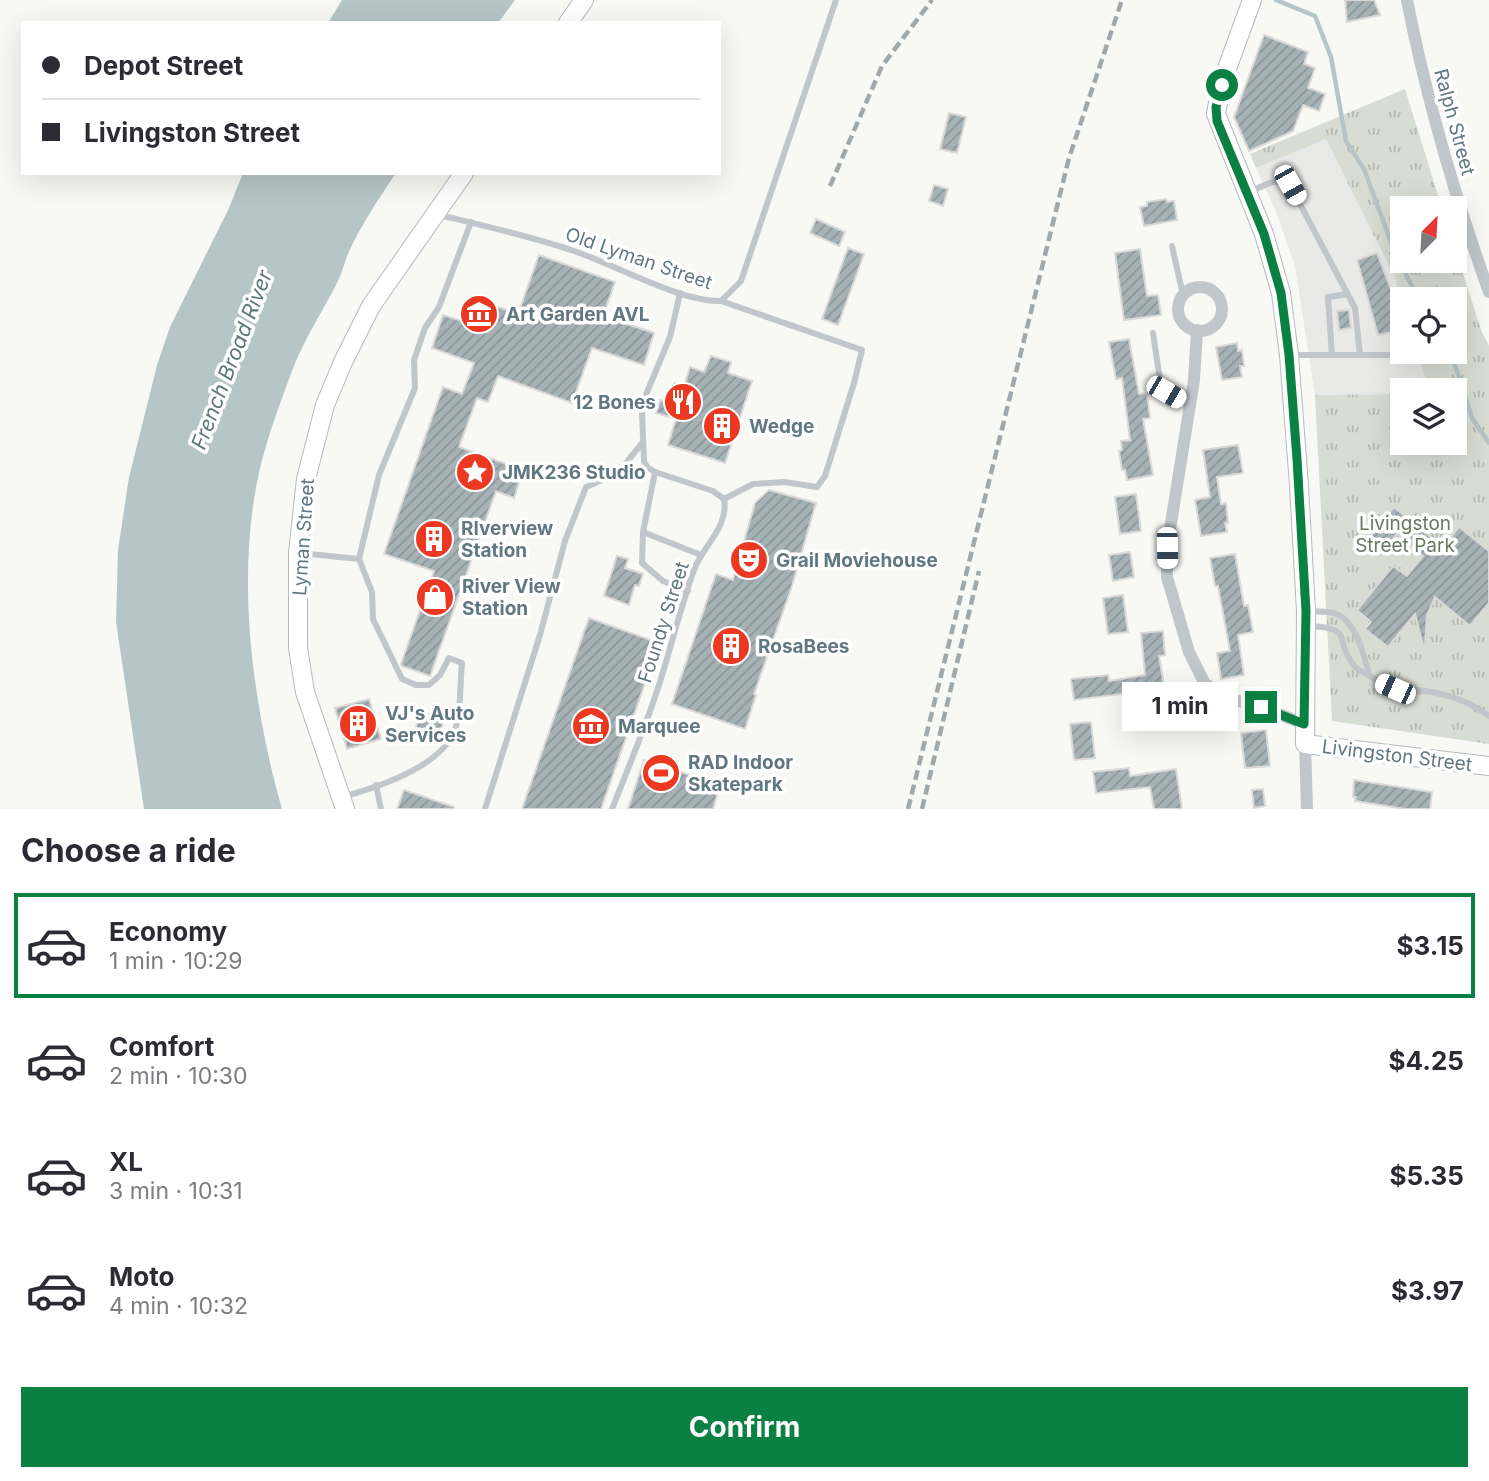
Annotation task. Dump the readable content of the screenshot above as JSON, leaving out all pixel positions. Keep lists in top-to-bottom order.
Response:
{
  "streets": {
    "street": ["Ralph Street", "Lyman Street", "Livingston Street"],
    "lane": ["Old Lyman Street", "Foundy Street"]
  },
  "crossings": [
    ["Old Lyman Street", "Lyman Street"]
  ],
  "water": ["French Broad River"],
  "parks": ["Livingston Street Park"],
  "places": {
    "museum": ["Art Garden AVL", "Marquee"],
    "restaurant": ["12 Bones"],
    "building": [
      "Wedge",
      "RIverview Station",
      "RosaBees",
      "VJ's Auto Services"
    ],
    "place": ["JMK236 Studio"],
    "theatre": ["Grail Moviehouse"],
    "shop": ["River View Station"],
    "sports": ["RAD Indoor Skatepark"]
  },
  "north": "top right",
  "page": {
    "banner": ["Depot Street", "Livingston Street"],
    "bubble": "1 min",
    "heading": "Choose a ride",
    "list": [
      {
        "name": "Economy",
        "note": "1 min · 10:29",
        "value": "$3.15"
      },
      {
        "name": "Comfort",
        "note": "2 min · 10:30",
        "value": "$4.25"
      },
      {
        "name": "XL",
        "note": "3 min · 10:31",
        "value": "$5.35"
      },
      {
        "name": "Moto",
        "note": "4 min · 10:32",
        "value": "$3.97"
      }
    ],
    "buttons": "Confirm"
  }
}
